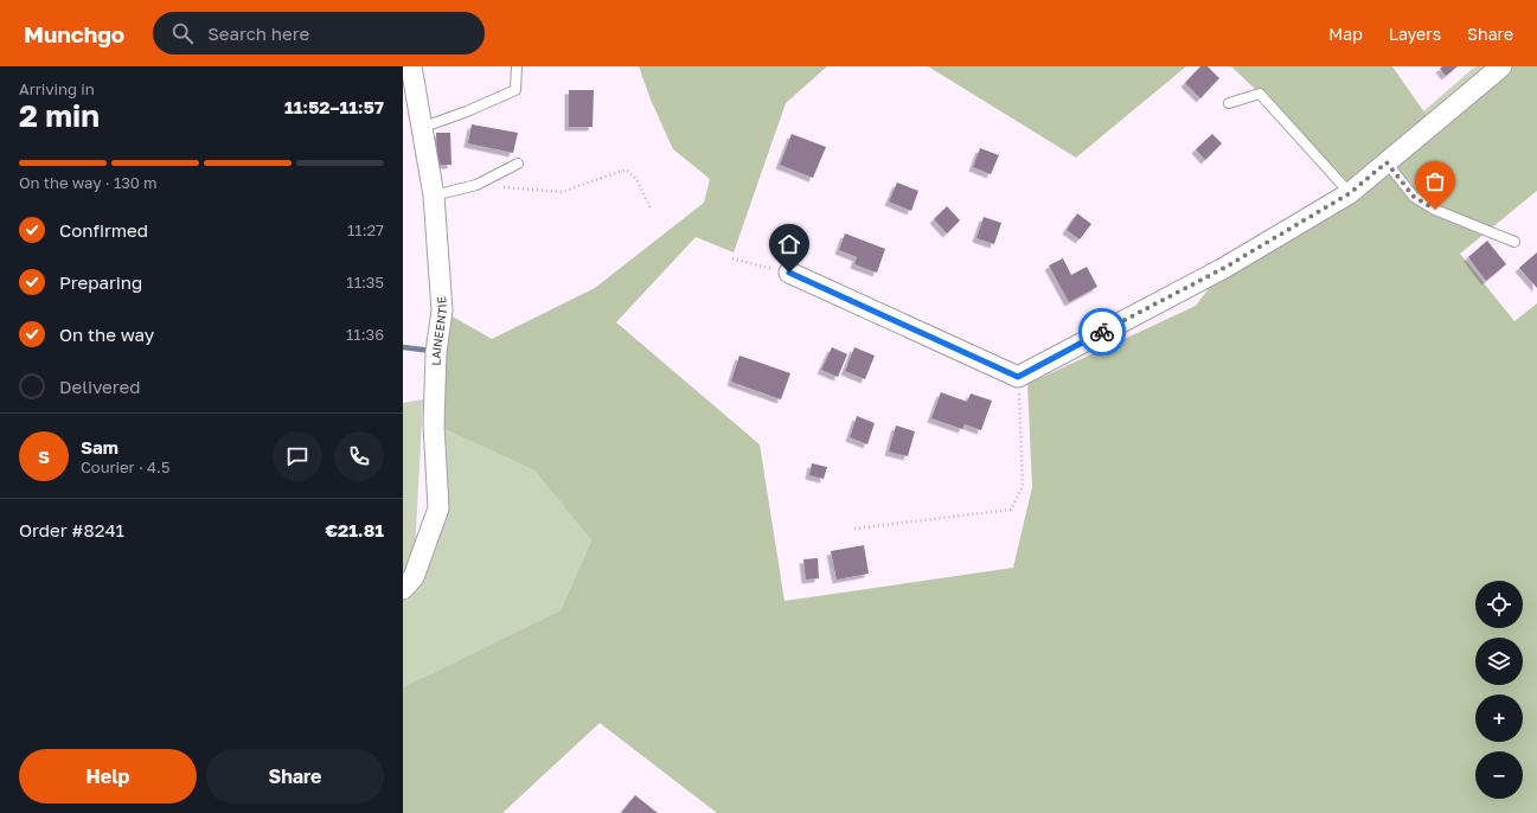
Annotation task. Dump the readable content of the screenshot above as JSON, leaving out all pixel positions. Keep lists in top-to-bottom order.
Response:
{
  "streets": {
    "street": ["LAINEENTIE"]
  },
  "page": {
    "header": "Munchgo",
    "search": "Search here",
    "nav": ["Map", "Layers", "Share"],
    "heading": ["2 min", "Arriving in", "11:52–11:57"],
    "panel": [
      "Sam",
      "Courier · 4.5",
      "Order #8241",
      "€21.81"
    ],
    "bar": "On the way · 130 m",
    "list": [
      ["Confirmed", "11:27"],
      ["Preparing", "11:35"],
      ["On the way", "11:36"],
      "Delivered"
    ],
    "round": "S",
    "map_buttons": ["+", "−"],
    "buttons": ["Help", "Share"]
  }
}
